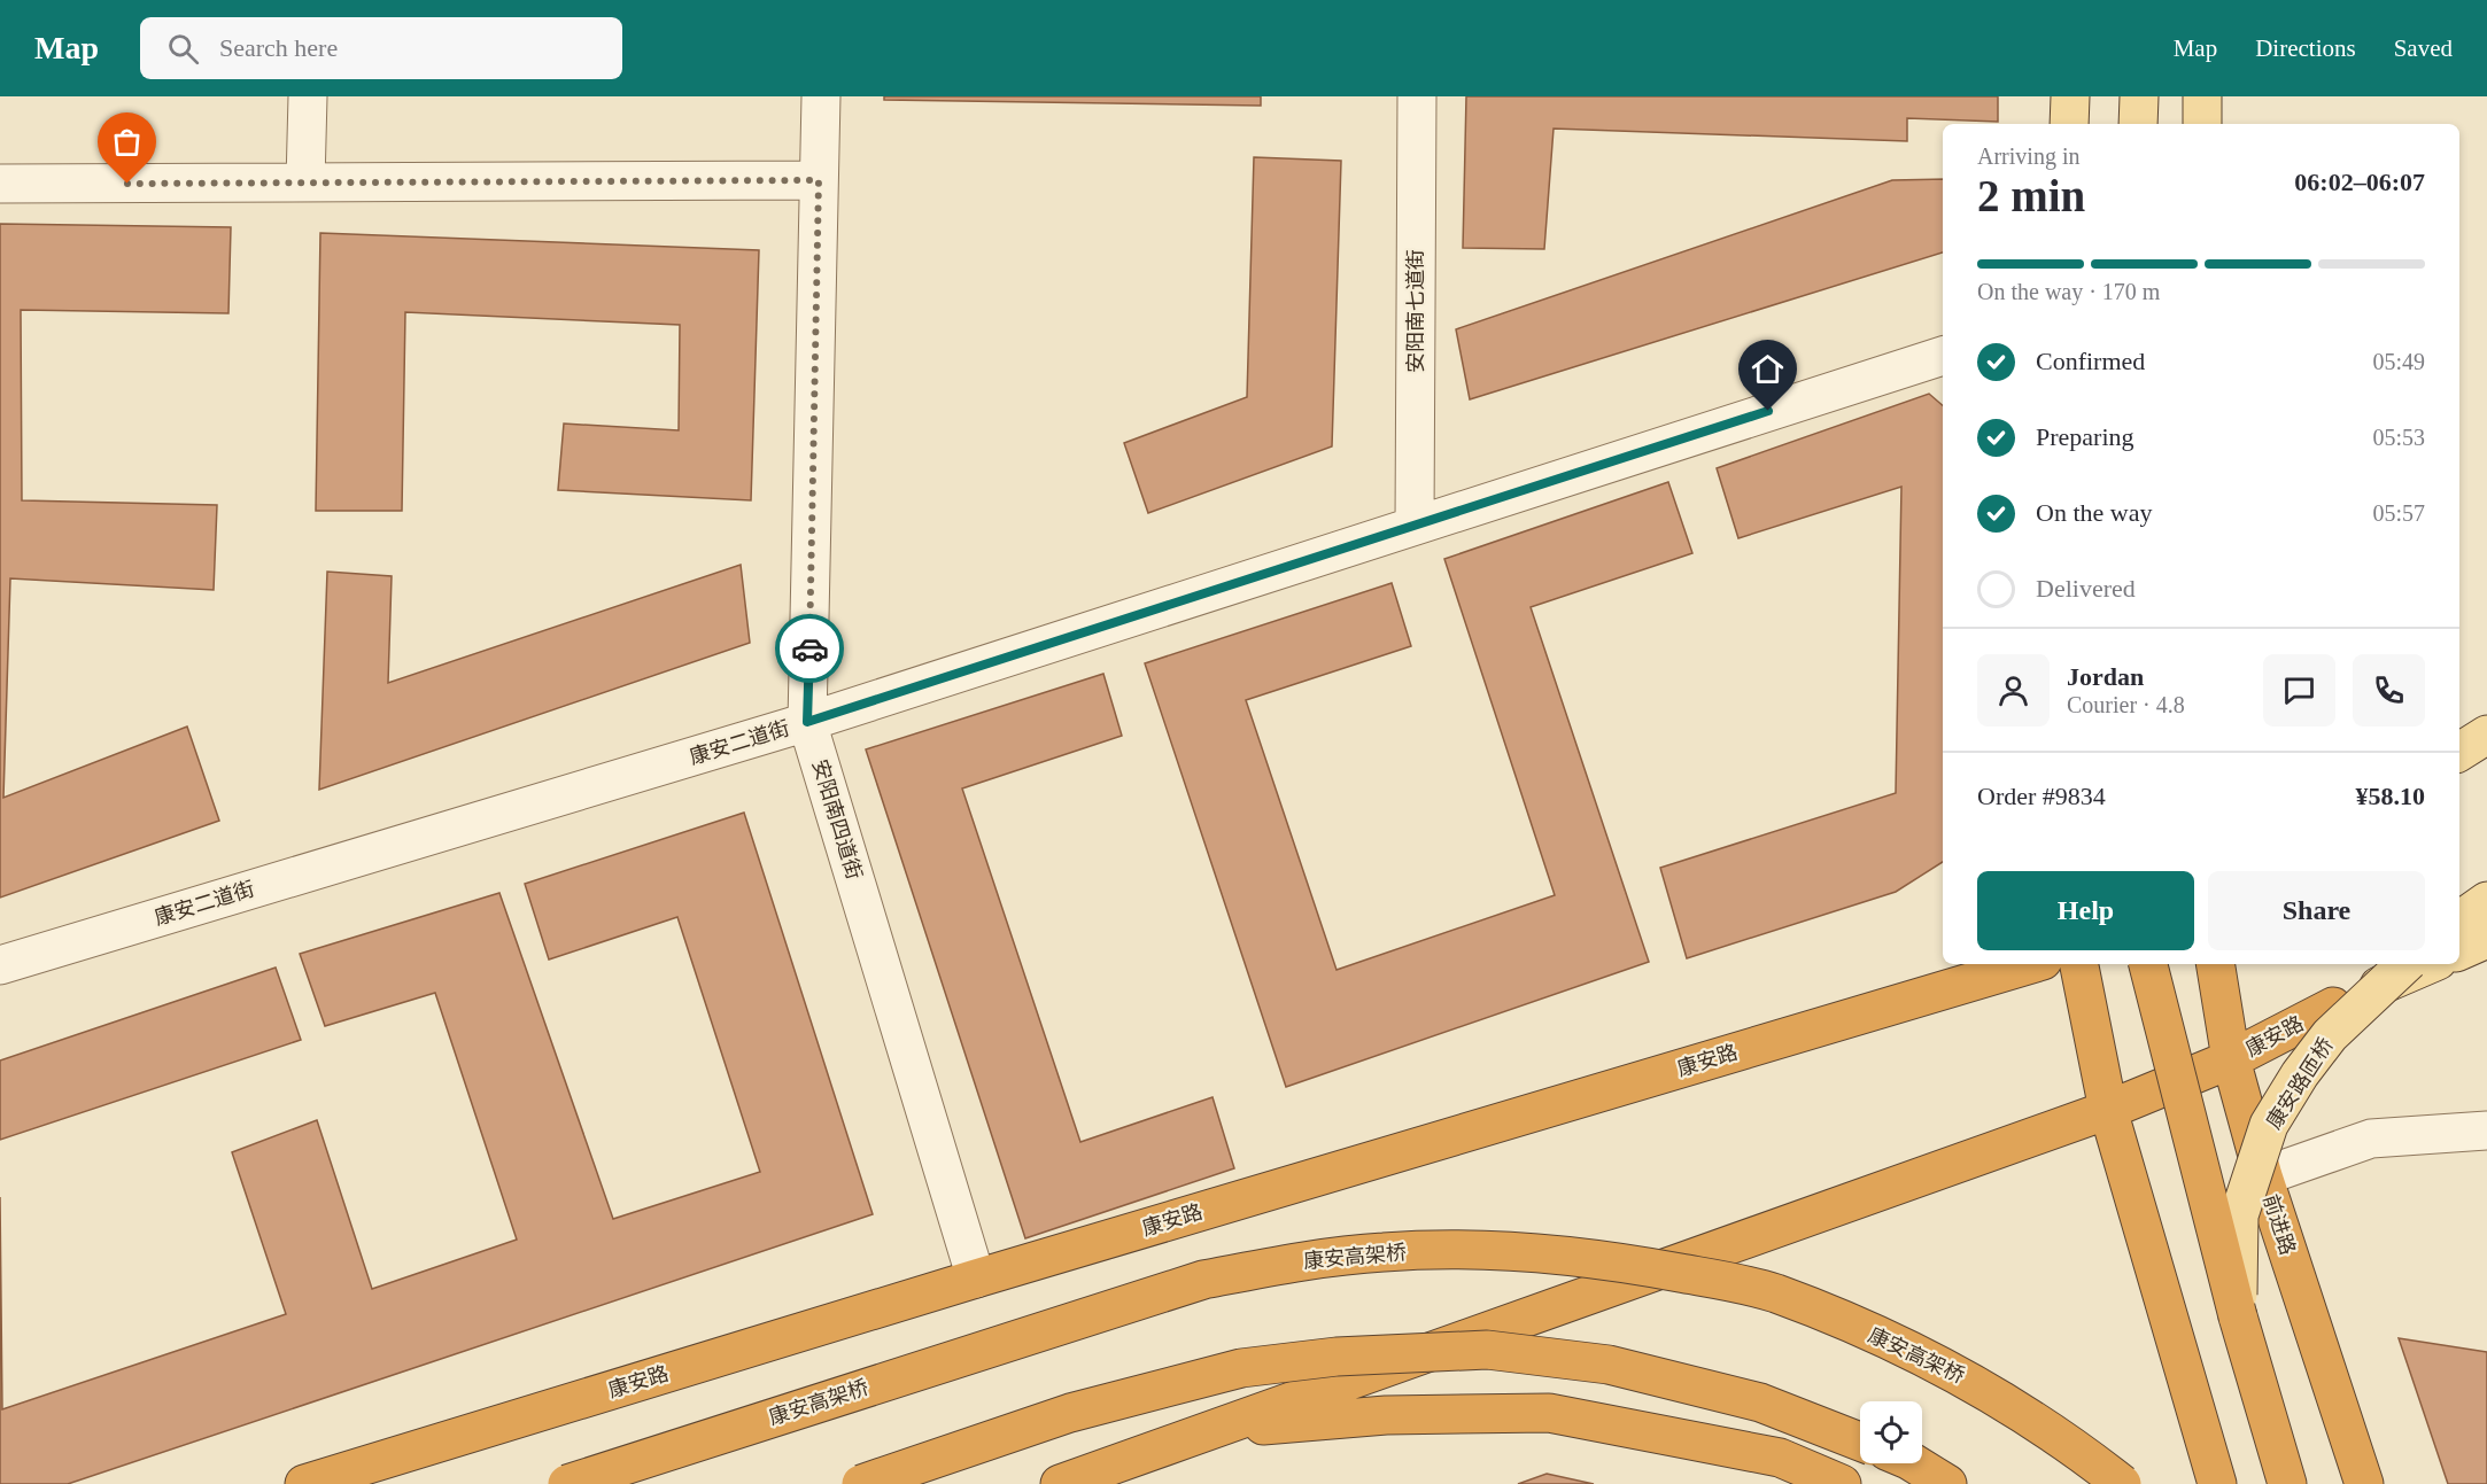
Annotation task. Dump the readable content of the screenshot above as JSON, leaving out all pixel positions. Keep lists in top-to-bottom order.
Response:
{
  "streets": {
    "highway": ["康安路", "前进路", "康安高架桥"],
    "main road": ["康安路匝桥"],
    "street": ["安阳南七道街", "康安二道街", "安阳南四道街"]
  },
  "crossings": [
    ["安阳南七道街", "康安二道街"],
    ["康安二道街", "安阳南四道街"],
    ["安阳南四道街", "康安路"],
    ["康安路", "前进路"]
  ],
  "page": {
    "header": "Map",
    "search": "Search here",
    "nav": ["Map", "Directions", "Saved"],
    "heading": ["2 min", "Arriving in", "06:02–06:07"],
    "panel": [
      "Jordan",
      "Courier · 4.8",
      "Order #9834",
      "¥58.10"
    ],
    "bar": "On the way · 170 m",
    "list": [
      ["Confirmed", "05:49"],
      ["Preparing", "05:53"],
      ["On the way", "05:57"],
      "Delivered"
    ],
    "buttons": ["Help", "Share"]
  }
}
